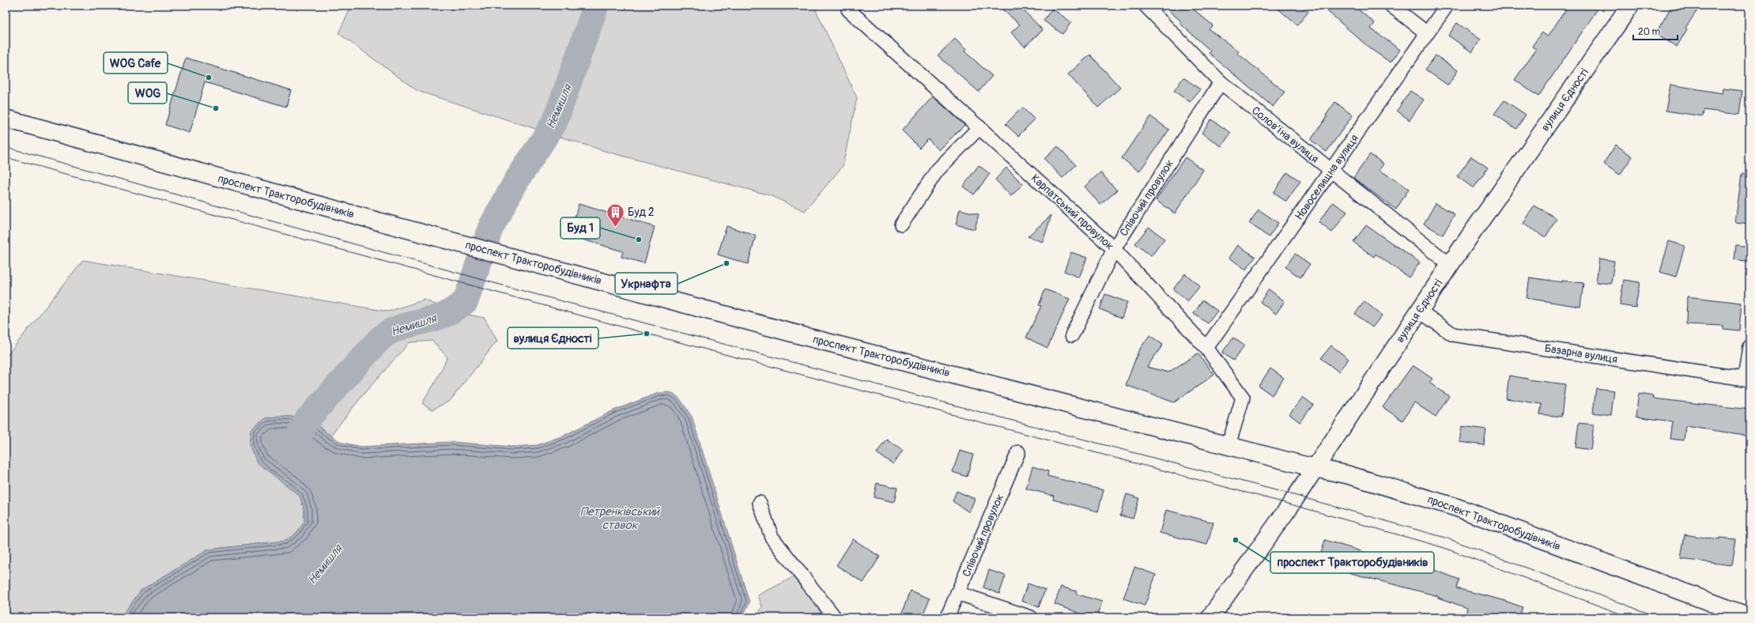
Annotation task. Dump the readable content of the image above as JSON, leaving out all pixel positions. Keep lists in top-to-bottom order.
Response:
{
  "streets": {
    "main road": ["вулиця Єдності", "проспект Тракторобудівників"],
    "street": [
      "Солов'їна вулиця",
      "Новоселищна вулиця",
      "Співочий провулок",
      "Карпатський провулок",
      "Базарна вулиця"
    ]
  },
  "crossings": [
    ["вулиця Єдності", "Солов'їна вулиця"],
    ["вулиця Єдності", "проспект Тракторобудівників"],
    ["вулиця Єдності", "Базарна вулиця"],
    ["Солов'їна вулиця", "Новоселищна вулиця"],
    ["Солов'їна вулиця", "Співочий провулок"],
    ["Новоселищна вулиця", "Карпатський провулок"],
    ["проспект Тракторобудівників", "Карпатський провулок"],
    ["Співочий провулок", "Карпатський провулок"]
  ],
  "water": ["Немишля", "Петренківський ставок"],
  "places": {
    "other": [
      "WOG Cafe",
      "WOG",
      "Буд 1",
      "Укрнафта",
      "вулиця Єдності",
      "проспект Тракторобудівників"
    ],
    "building": ["Буд 2"]
  },
  "scale_bar": "20 m"
}
